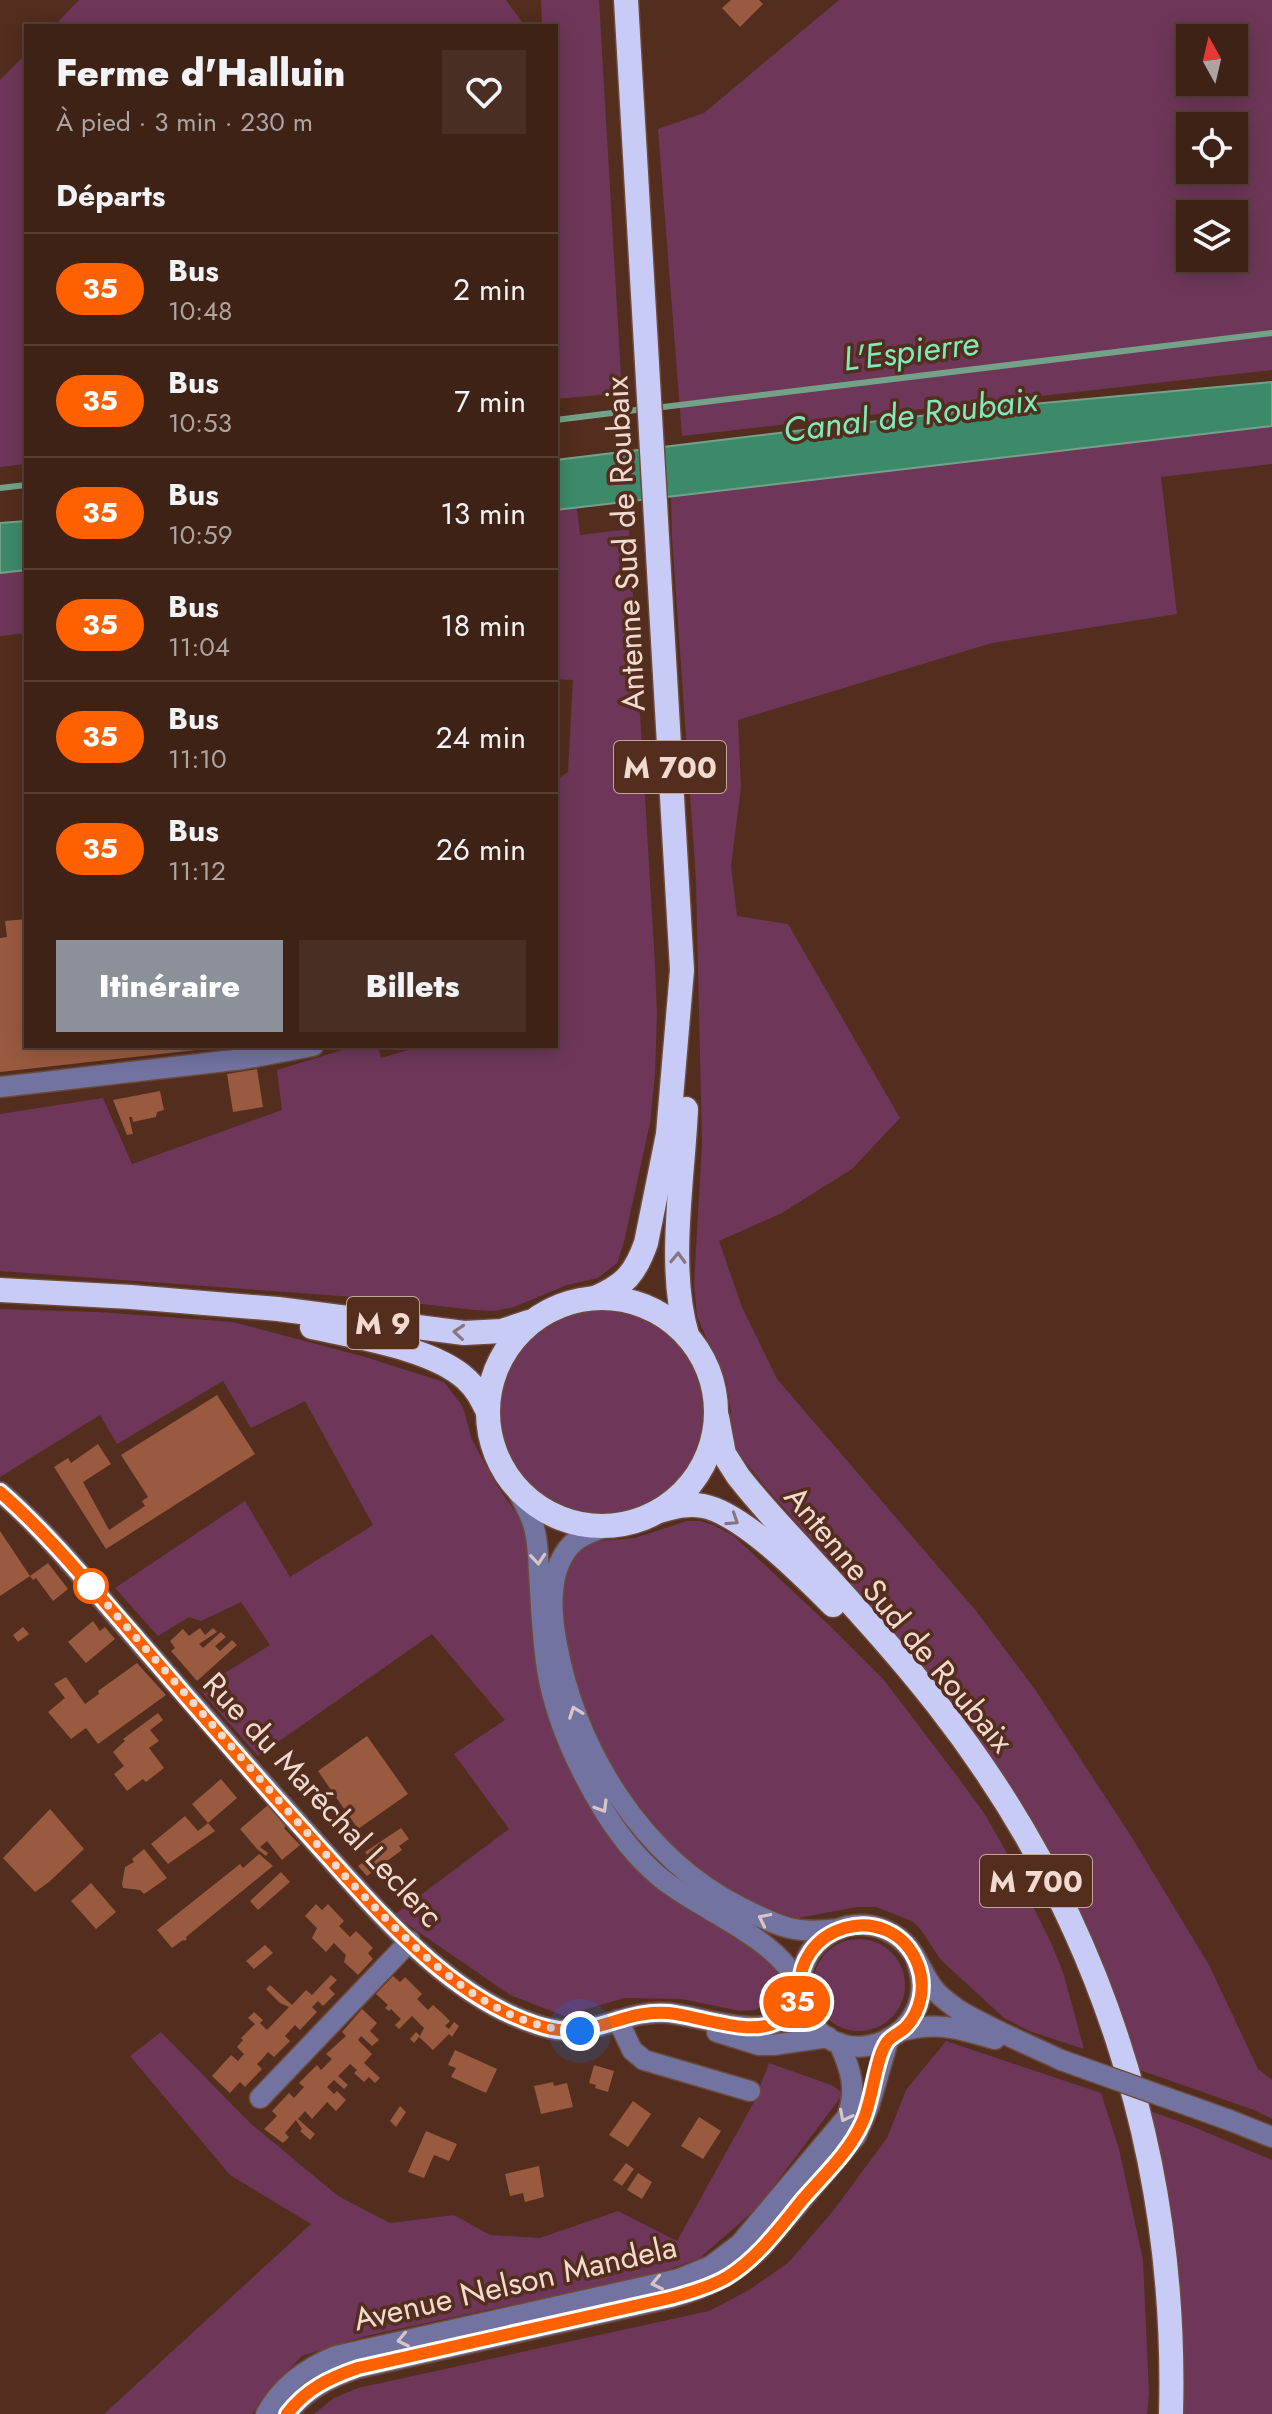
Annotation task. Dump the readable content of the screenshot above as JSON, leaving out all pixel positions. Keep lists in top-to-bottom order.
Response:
{
  "streets": {
    "highway": ["Antenne Sud de Roubaix", "M 700", "M 9"],
    "street": ["Rue du Maréchal Leclerc", "Avenue Nelson Mandela"]
  },
  "crossings": [
    ["Antenne Sud de Roubaix", "M 700"],
    ["Antenne Sud de Roubaix", "M 9"],
    ["M 700", "M 9"],
    ["Rue du Maréchal Leclerc", "Avenue Nelson Mandela"]
  ],
  "water": ["L'Espierre", "Canal de Roubaix"],
  "lines": ["bus line 35"],
  "north": "top",
  "page": {
    "on_map": "35",
    "heading": [
      ["Ferme d'Halluin", "À pied · 3 min · 230 m"],
      "Départs"
    ],
    "list": [
      {
        "mark": "35",
        "name": "Bus",
        "note": "10:48",
        "value": "2 min"
      },
      {
        "mark": "35",
        "name": "Bus",
        "note": "10:53",
        "value": "7 min"
      },
      {
        "mark": "35",
        "name": "Bus",
        "note": "10:59",
        "value": "13 min"
      },
      {
        "mark": "35",
        "name": "Bus",
        "note": "11:04",
        "value": "18 min"
      },
      {
        "mark": "35",
        "name": "Bus",
        "note": "11:10",
        "value": "24 min"
      },
      {
        "mark": "35",
        "name": "Bus",
        "note": "11:12",
        "value": "26 min"
      }
    ],
    "buttons": ["Itinéraire", "Billets"]
  }
}
